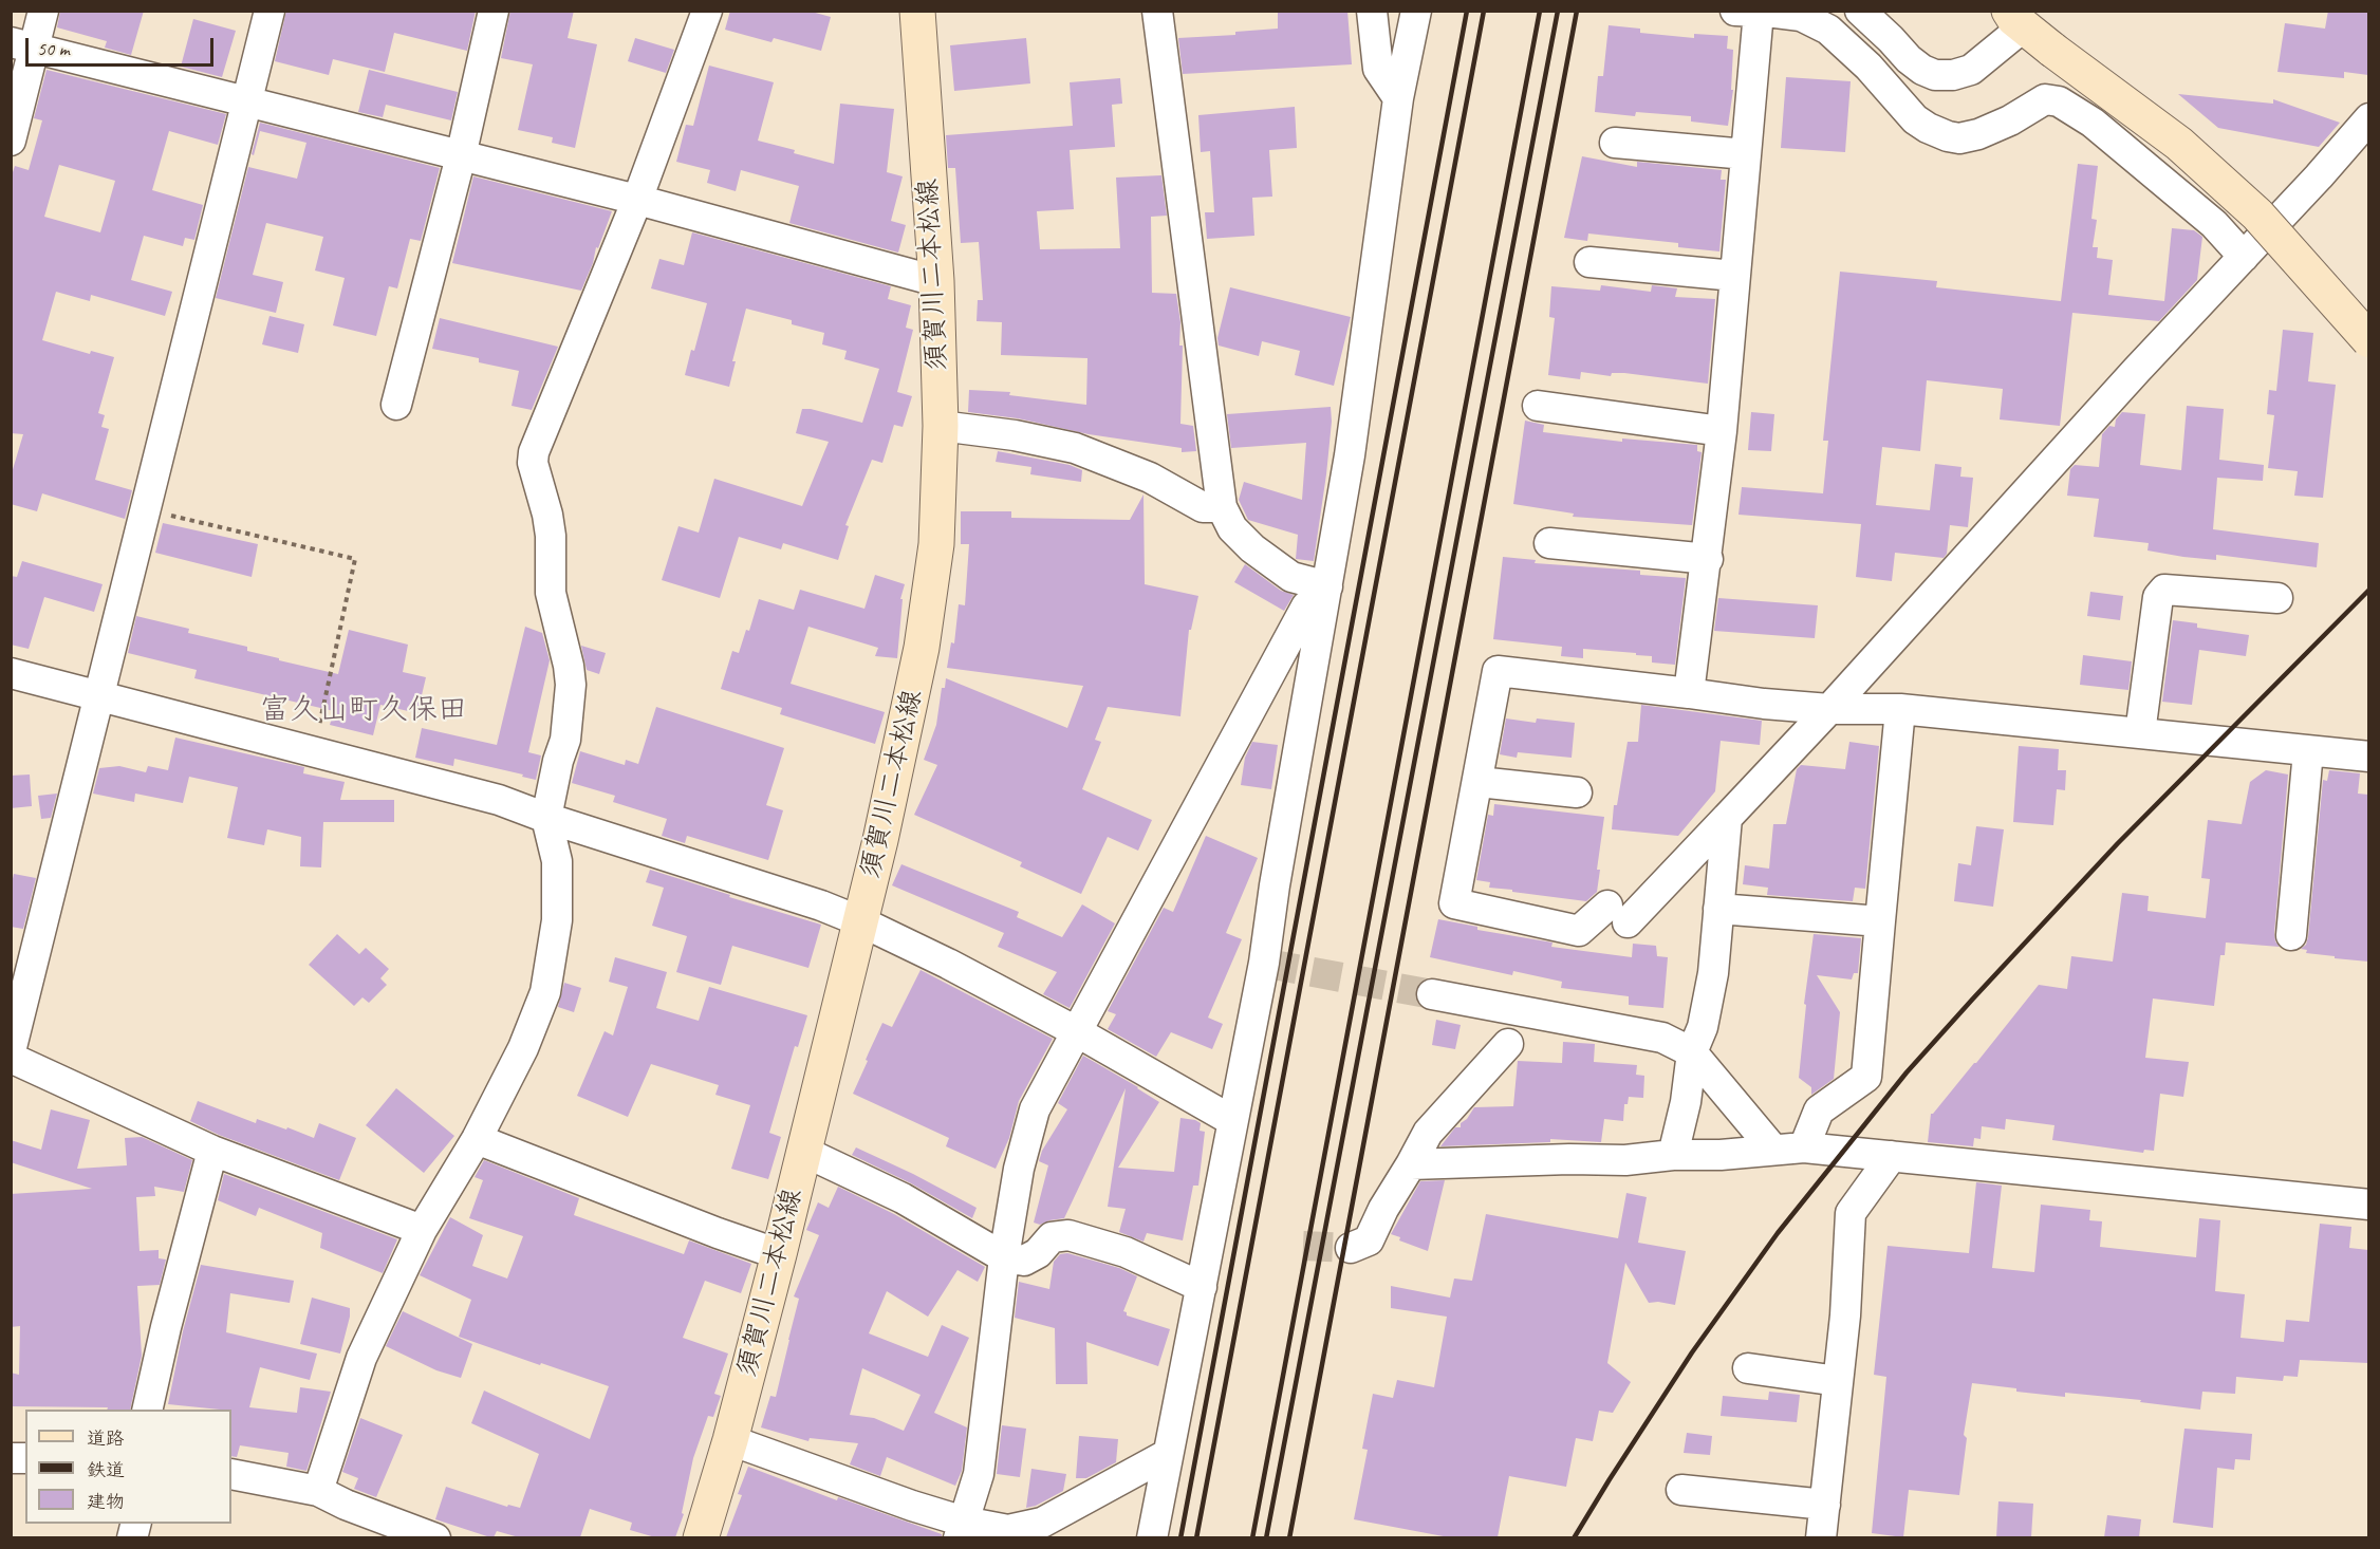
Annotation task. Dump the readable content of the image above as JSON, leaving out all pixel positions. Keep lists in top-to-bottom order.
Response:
{
  "streets": {
    "main road": ["須賀川二本松線"]
  },
  "districts": ["富久山町久保田"],
  "legend": ["道路", "鉄道", "建物"],
  "scale_bar": "50 m"
}
